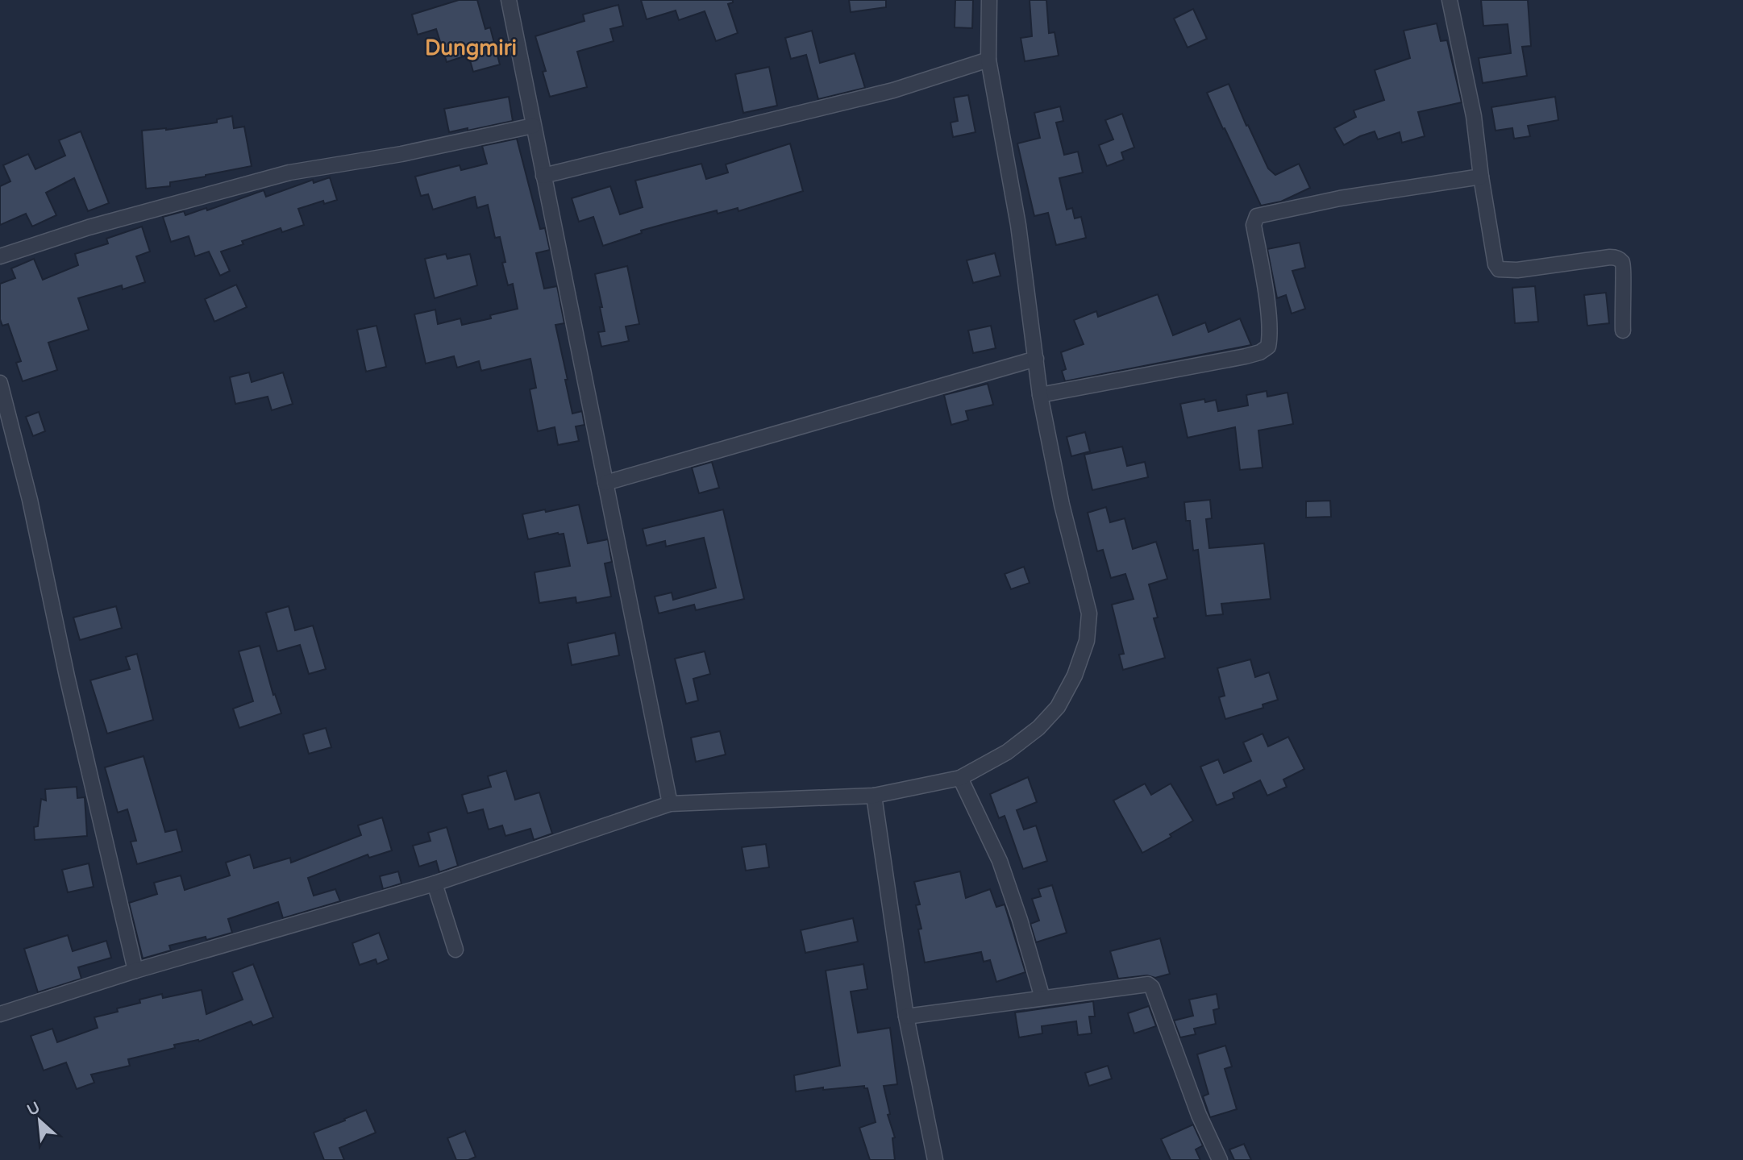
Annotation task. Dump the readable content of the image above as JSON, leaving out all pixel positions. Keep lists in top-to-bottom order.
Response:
{
  "districts": ["Dungmiri"],
  "north": "top left"
}
